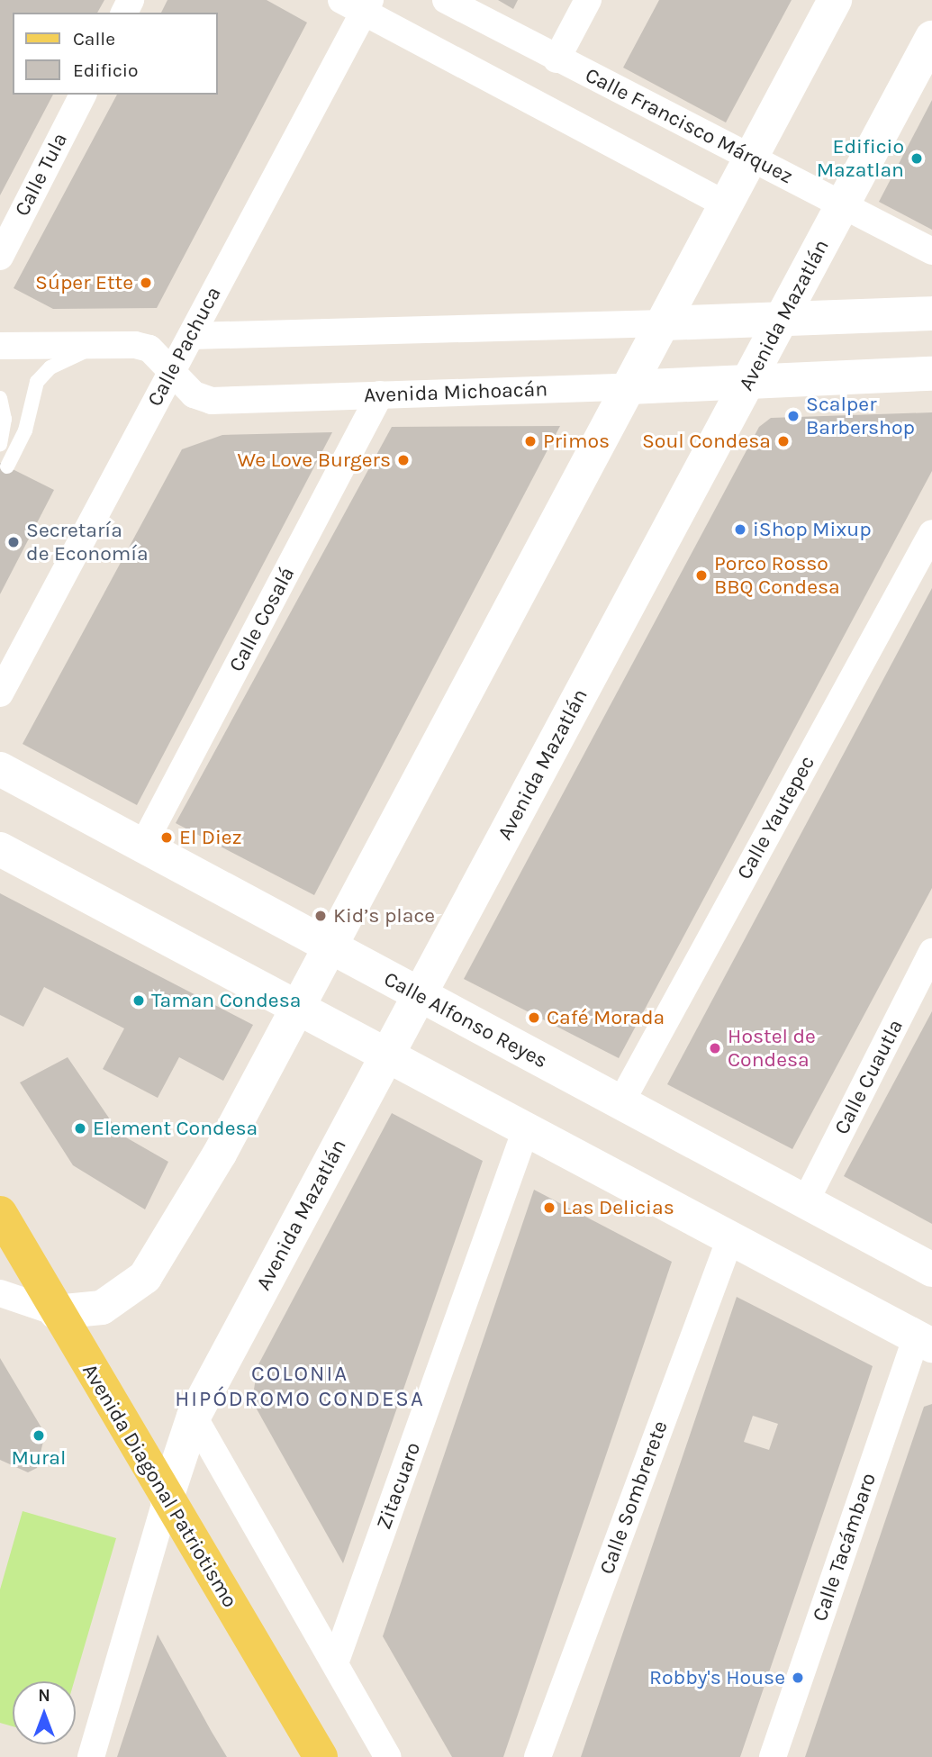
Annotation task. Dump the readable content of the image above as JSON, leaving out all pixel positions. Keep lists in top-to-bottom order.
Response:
{
  "streets": {
    "main road": [
      "Avenida Mazatlán",
      "Avenida Michoacán",
      "Calle Alfonso Reyes",
      "Avenida Diagonal Patriotismo"
    ],
    "street": [
      "Calle Francisco Márquez",
      "Calle Tula",
      "Calle Pachuca",
      "Calle Cosalá",
      "Calle Yautepec",
      "Calle Cuautla",
      "Zitacuaro",
      "Calle Sombrerete",
      "Calle Tacámbaro"
    ]
  },
  "crossings": [
    ["Calle Francisco Márquez", "Avenida Mazatlán"],
    ["Avenida Mazatlán", "Avenida Michoacán"],
    ["Avenida Mazatlán", "Calle Alfonso Reyes"],
    ["Avenida Mazatlán", "Avenida Diagonal Patriotismo"],
    ["Calle Pachuca", "Avenida Michoacán"],
    ["Avenida Michoacán", "Calle Cosalá"],
    ["Calle Cosalá", "Calle Alfonso Reyes"],
    ["Calle Yautepec", "Calle Alfonso Reyes"],
    ["Calle Alfonso Reyes", "Calle Cuautla"]
  ],
  "districts": ["COLONIA HIPÓDROMO CONDESA"],
  "places": [
    "Edificio Mazatlan",
    "Súper Ette",
    "Scalper Barbershop",
    "Primos",
    "Soul Condesa",
    "We Love Burgers",
    "iShop Mixup",
    "Secretaría de Economía",
    "Porco Rosso BBQ Condesa",
    "El Diez",
    "Kid’s place",
    "Taman Condesa",
    "Café Morada",
    "Hostel de Condesa",
    "Element Condesa",
    "Las Delicias",
    "Mural",
    "Robby's House"
  ],
  "legend": ["Calle", "Edificio"],
  "north": "top"
}
